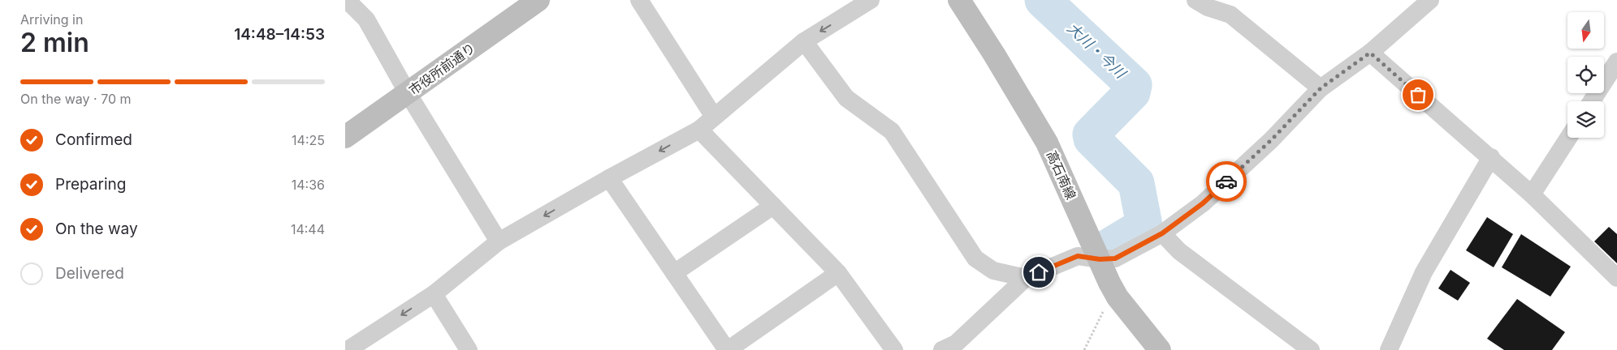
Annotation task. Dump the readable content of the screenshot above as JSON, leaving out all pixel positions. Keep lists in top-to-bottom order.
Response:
{
  "streets": {
    "street": ["市役所前通り", "高石南線"]
  },
  "water": ["大川・今川"],
  "north": "bottom",
  "page": {
    "heading": ["2 min", "Arriving in", "14:48–14:53"],
    "bar": "On the way · 70 m",
    "list": [
      ["Confirmed", "14:25"],
      ["Preparing", "14:36"],
      ["On the way", "14:44"],
      "Delivered"
    ]
  }
}
